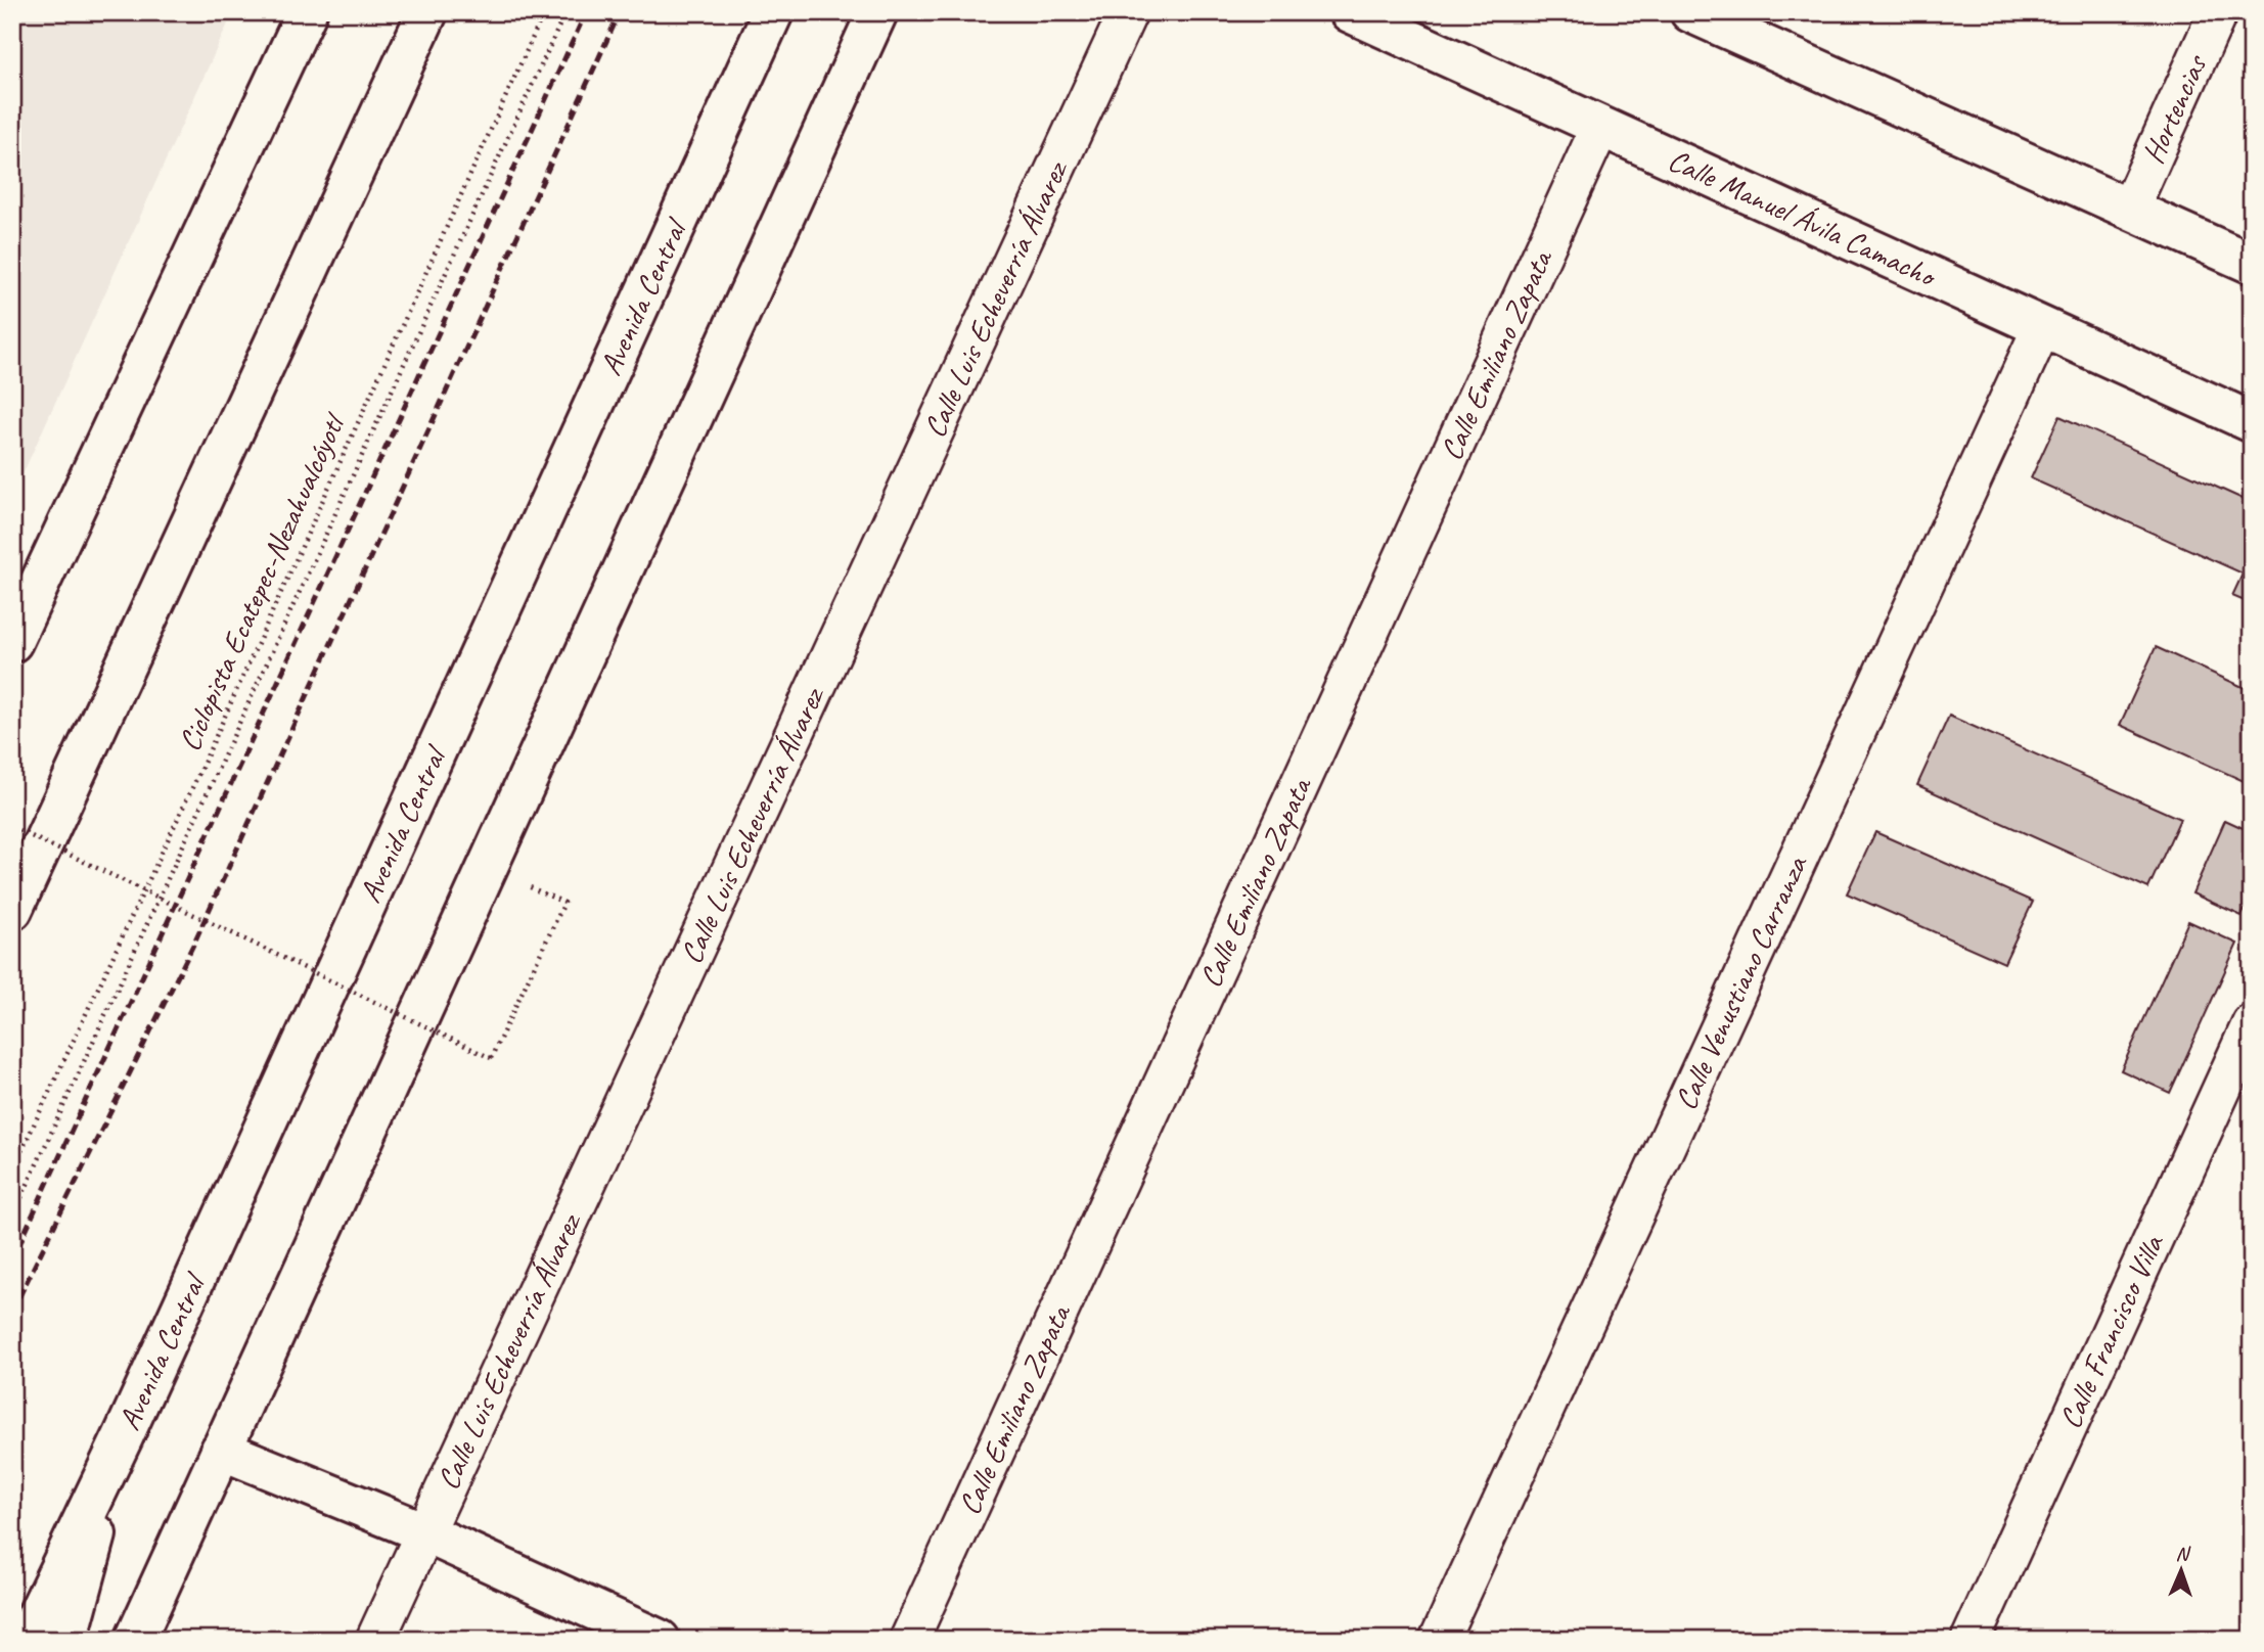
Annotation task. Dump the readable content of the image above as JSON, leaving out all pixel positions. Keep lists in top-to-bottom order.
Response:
{
  "streets": {
    "main road": ["Calle Manuel Ávila Camacho", "Avenida Central"],
    "street": [
      "Hortencias",
      "Calle Luis Echeverría Álvarez",
      "Calle Emiliano Zapata",
      "Calle Venustiano Carranza",
      "Calle Francisco Villa"
    ],
    "path": ["Ciclopista Ecatepec-Nezahualcóyotl"]
  },
  "crossings": [
    ["Calle Manuel Ávila Camacho", "Calle Emiliano Zapata"],
    ["Calle Manuel Ávila Camacho", "Calle Venustiano Carranza"]
  ],
  "north": "top"
}
